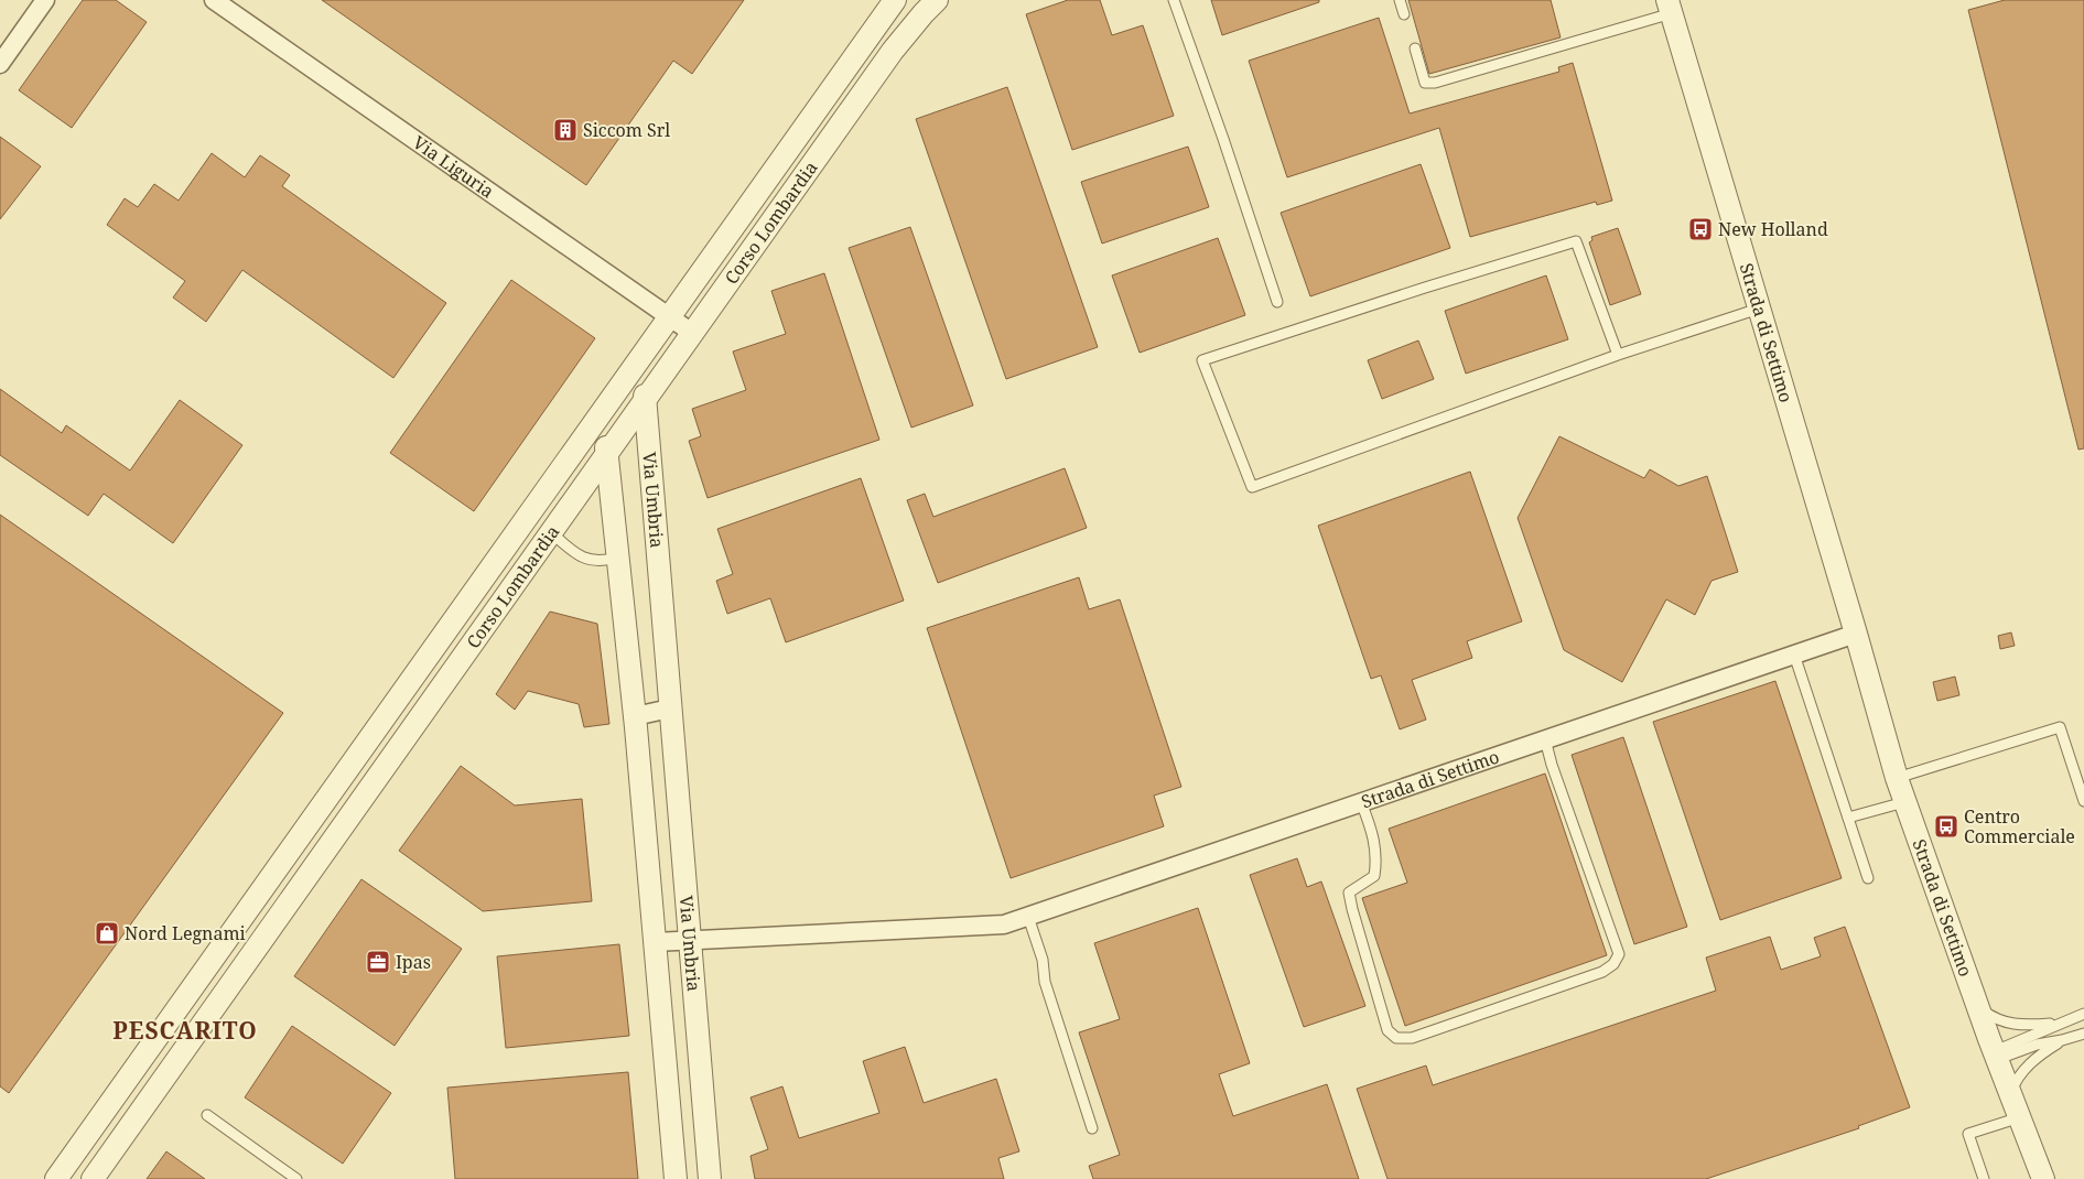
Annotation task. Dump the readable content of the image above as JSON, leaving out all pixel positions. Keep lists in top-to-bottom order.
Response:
{
  "streets": {
    "street": [
      "Via Liguria",
      "Corso Lombardia",
      "Strada di Settimo",
      "Via Umbria"
    ]
  },
  "crossings": [
    ["Via Liguria", "Corso Lombardia"],
    ["Corso Lombardia", "Via Umbria"],
    ["Strada di Settimo", "Via Umbria"]
  ],
  "districts": ["PESCARITO"],
  "places": {
    "building": ["Siccom Srl"],
    "bus stop": ["New Holland", "Centro Commerciale"],
    "shop": ["Nord Legnami"],
    "office": ["Ipas"]
  }
}
